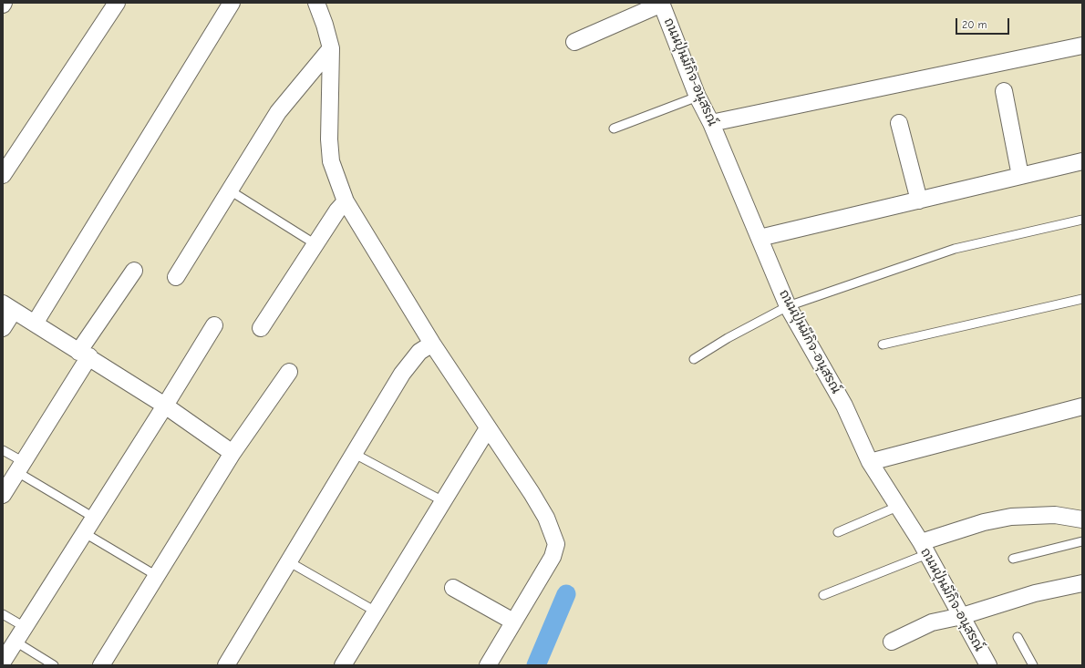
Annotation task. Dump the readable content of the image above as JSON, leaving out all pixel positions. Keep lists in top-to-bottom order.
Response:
{
  "streets": {
    "street": ["ถนนปุ่นมีกิจ-อนุสรณ์"]
  },
  "scale_bar": "20 m"
}
